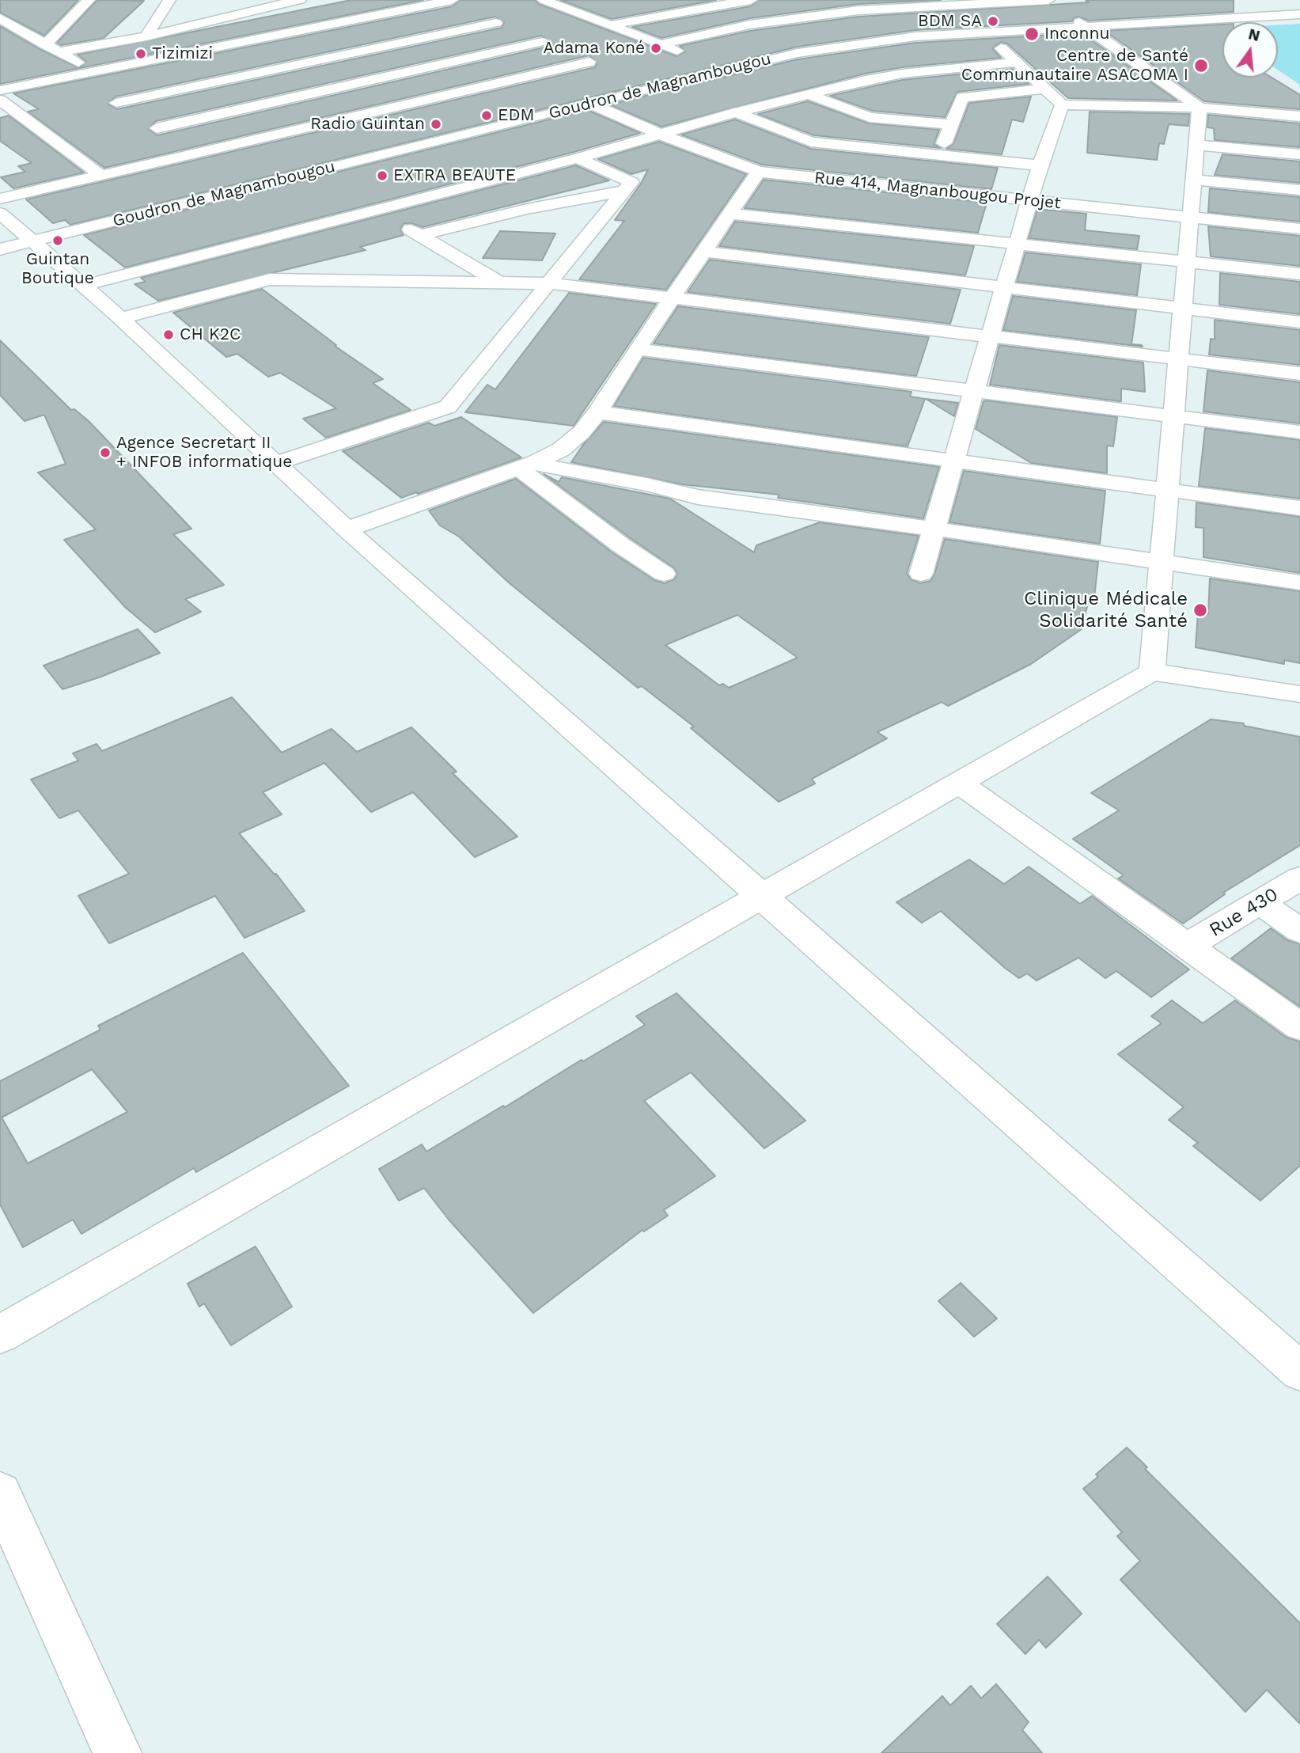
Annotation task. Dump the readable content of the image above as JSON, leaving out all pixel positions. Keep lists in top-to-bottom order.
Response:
{
  "streets": {
    "street": ["Goudron de Magnambougou", "Rue 414, Magnanbougou Projet", "Rue 430"]
  },
  "crossings": [
    ["Goudron de Magnambougou", "Rue 414, Magnanbougou Projet"]
  ],
  "places": [
    "BDM SA",
    "Inconnu",
    "Adama Koné",
    "Tizimizi",
    "Centre de Santé Communautaire ASACOMA I",
    "EDM",
    "Radio Guintan",
    "EXTRA BEAUTE",
    "Guintan Boutique",
    "CH K2C",
    "Agence Secretart II + INFOB informatique",
    "Clinique Médicale Solidarité Santé"
  ],
  "north": "top"
}
